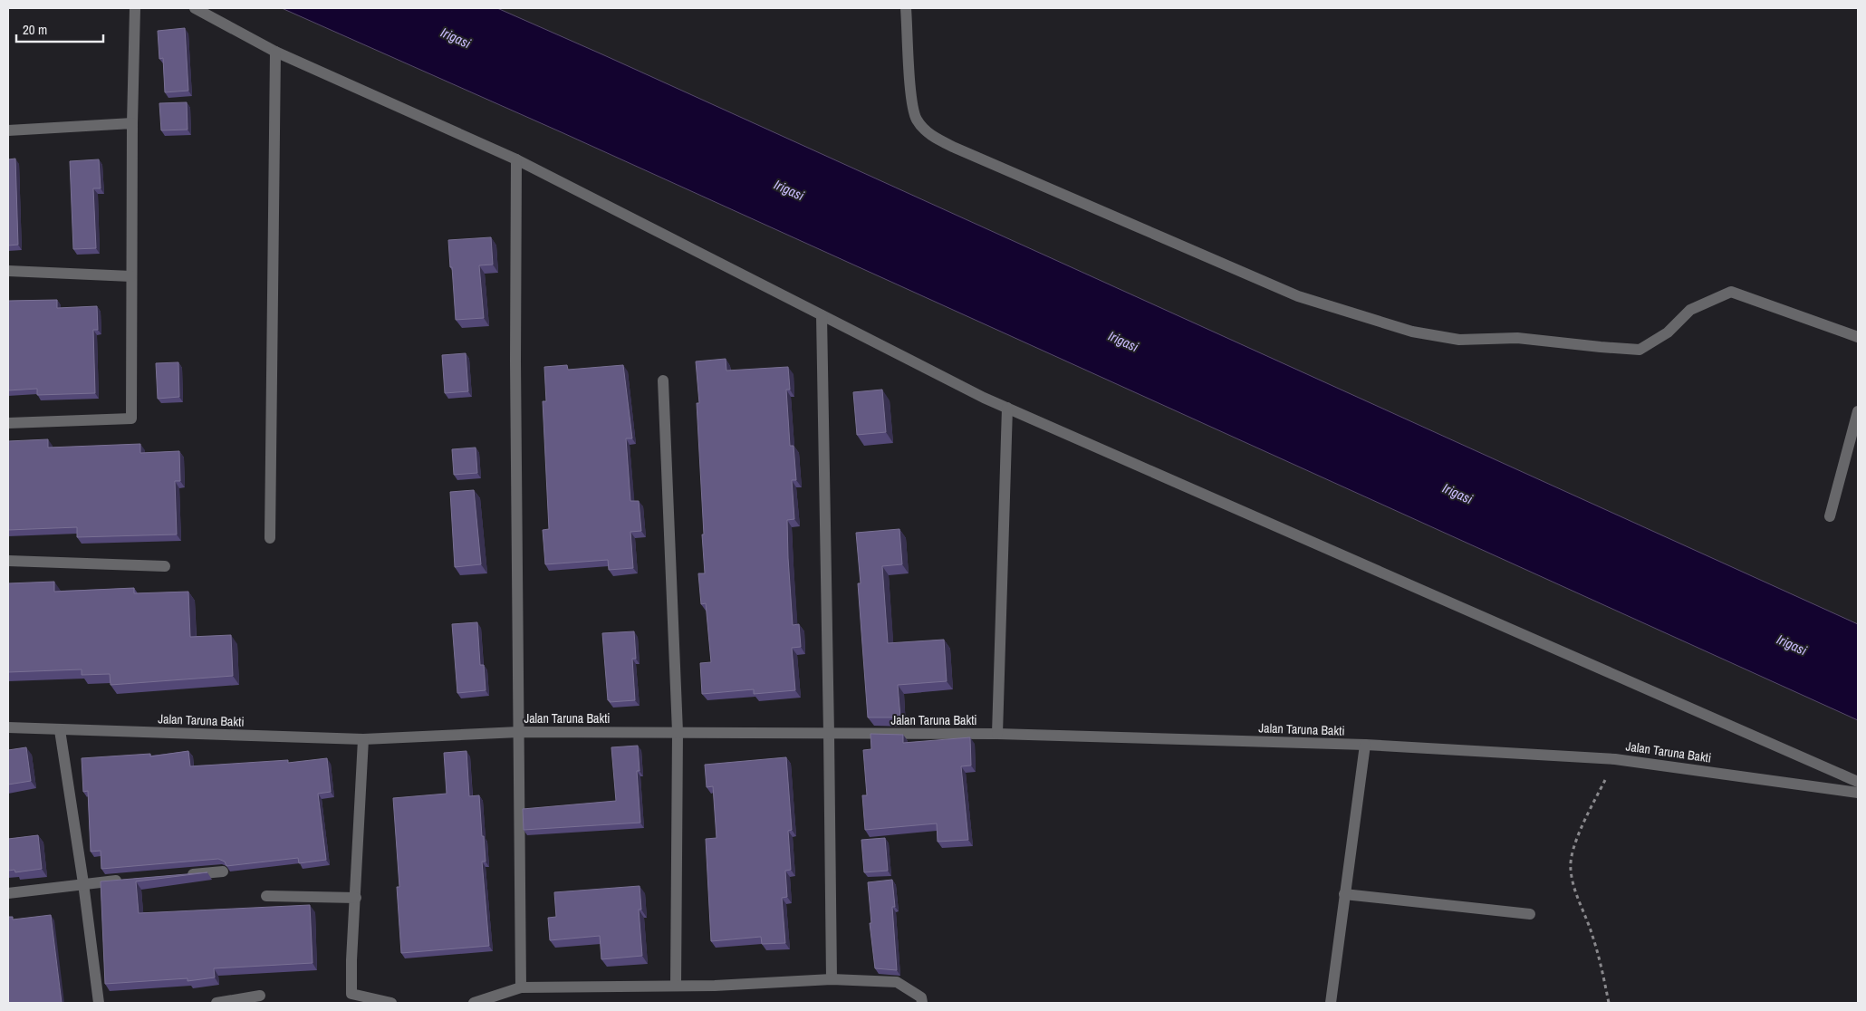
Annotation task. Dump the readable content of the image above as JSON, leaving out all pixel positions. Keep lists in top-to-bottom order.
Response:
{
  "streets": {
    "street": ["Jalan Taruna Bakti"]
  },
  "water": ["Irigasi"],
  "scale_bar": "20 m"
}
